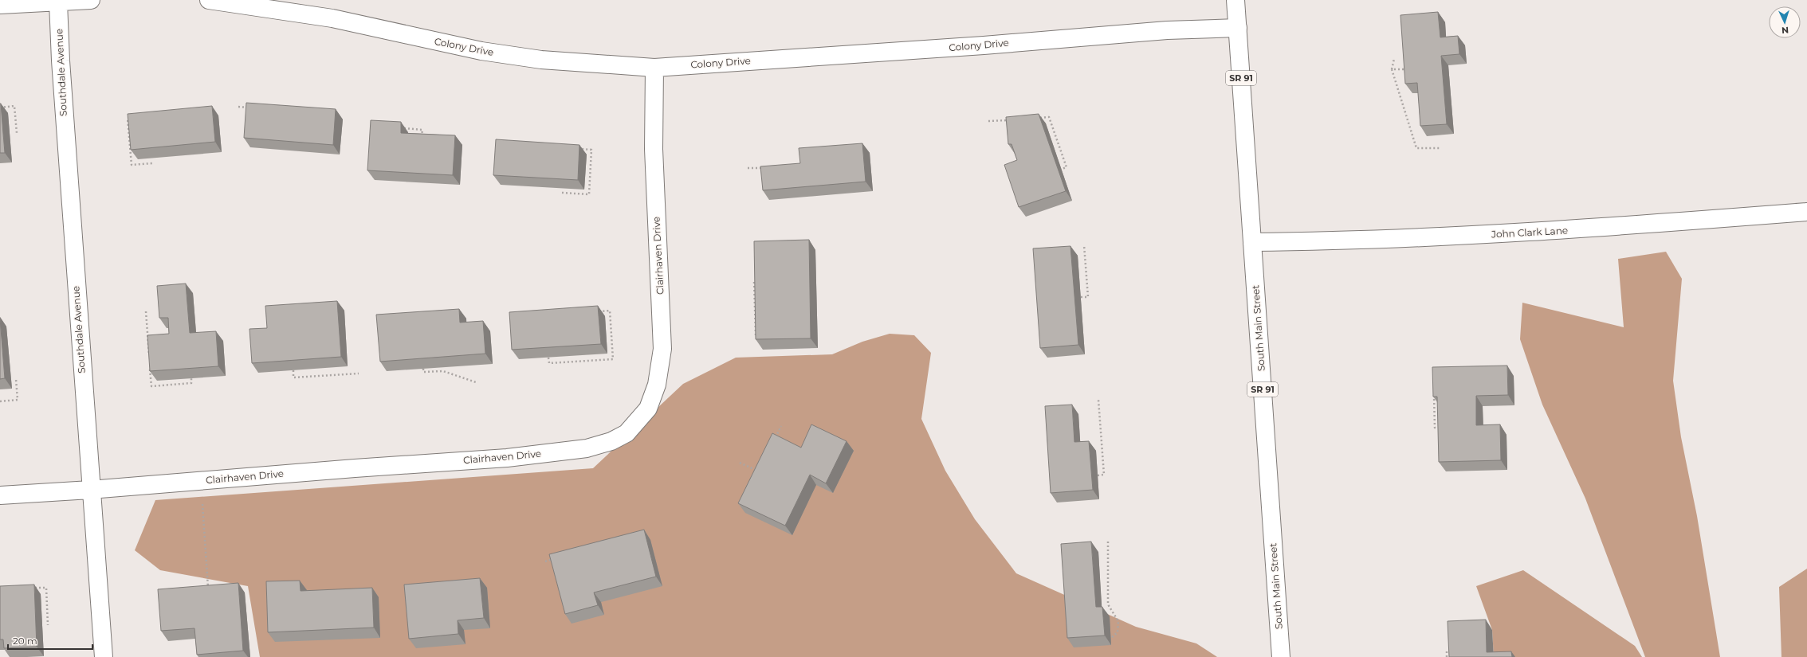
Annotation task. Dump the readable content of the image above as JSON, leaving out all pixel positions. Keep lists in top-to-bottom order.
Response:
{
  "streets": {
    "street": [
      "Colony Drive",
      "Southdale Avenue",
      "SR 91",
      "John Clark Lane",
      "Clairhaven Drive",
      "South Main Street"
    ]
  },
  "crossings": [
    ["Colony Drive", "Clairhaven Drive"],
    ["Colony Drive", "South Main Street"],
    ["Southdale Avenue", "Clairhaven Drive"],
    ["John Clark Lane", "South Main Street"]
  ],
  "scale_bar": "20 m",
  "north": "bottom"
}
